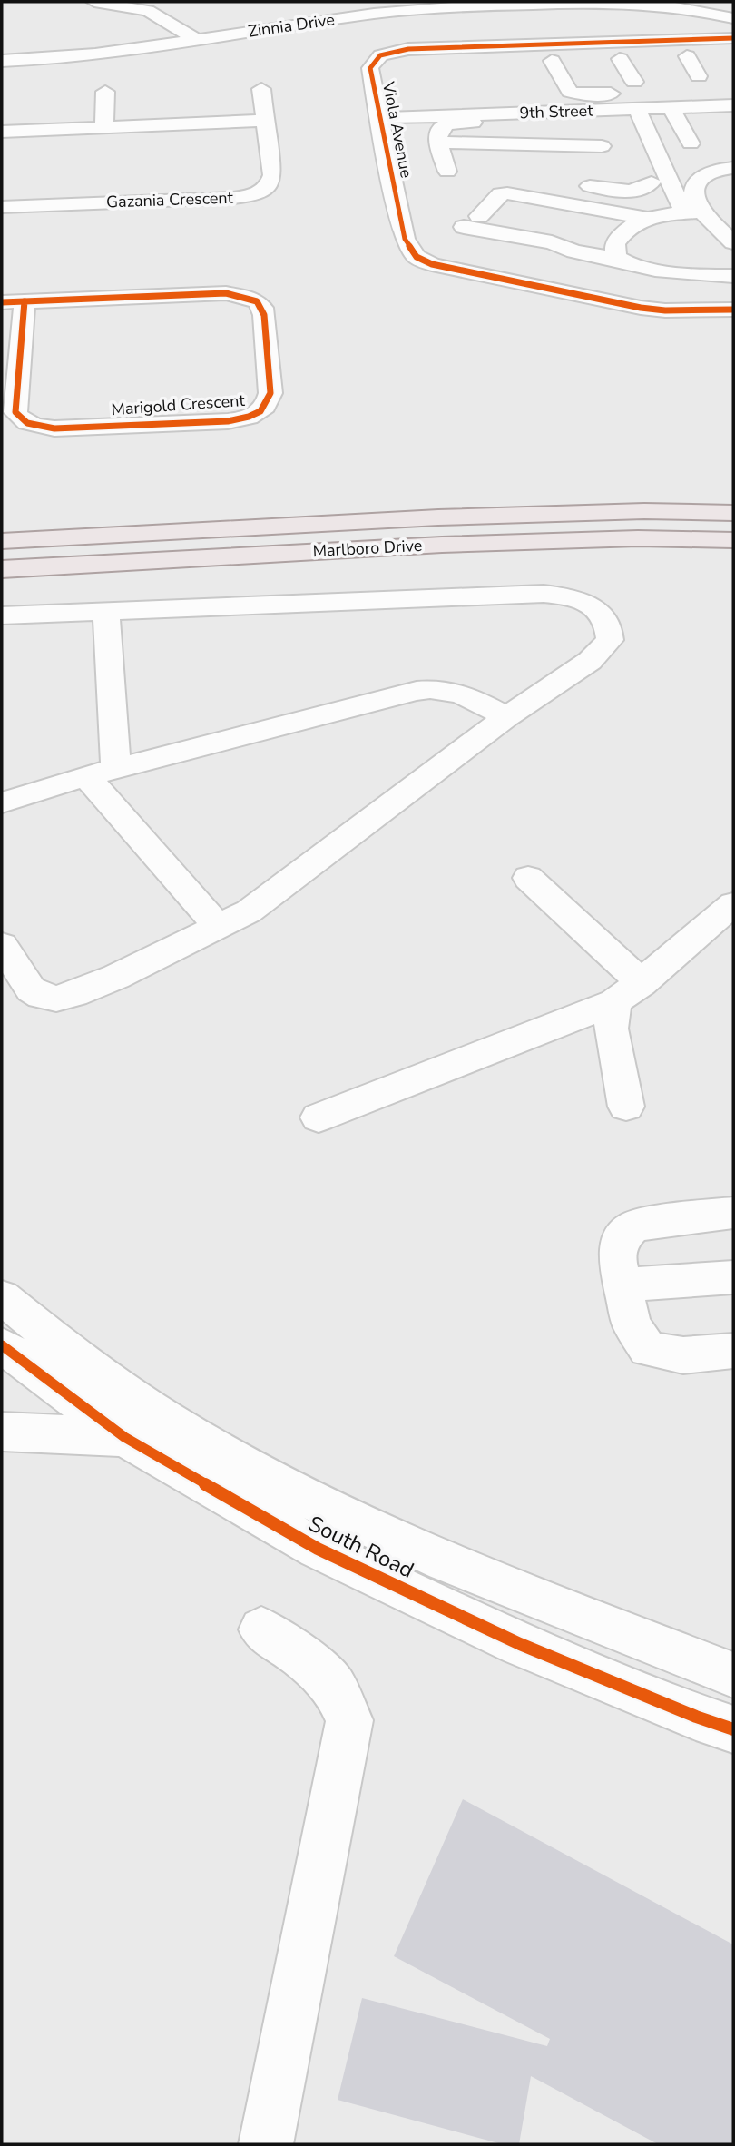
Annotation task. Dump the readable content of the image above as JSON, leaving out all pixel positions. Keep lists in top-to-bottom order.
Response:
{
  "streets": {
    "main road": ["Marlboro Drive"],
    "street": [
      "Zinnia Drive",
      "9th Street",
      "Viola Avenue",
      "Gazania Crescent",
      "Marigold Crescent",
      "South Road"
    ]
  },
  "crossings": [
    ["9th Street", "Viola Avenue"]
  ]
}
